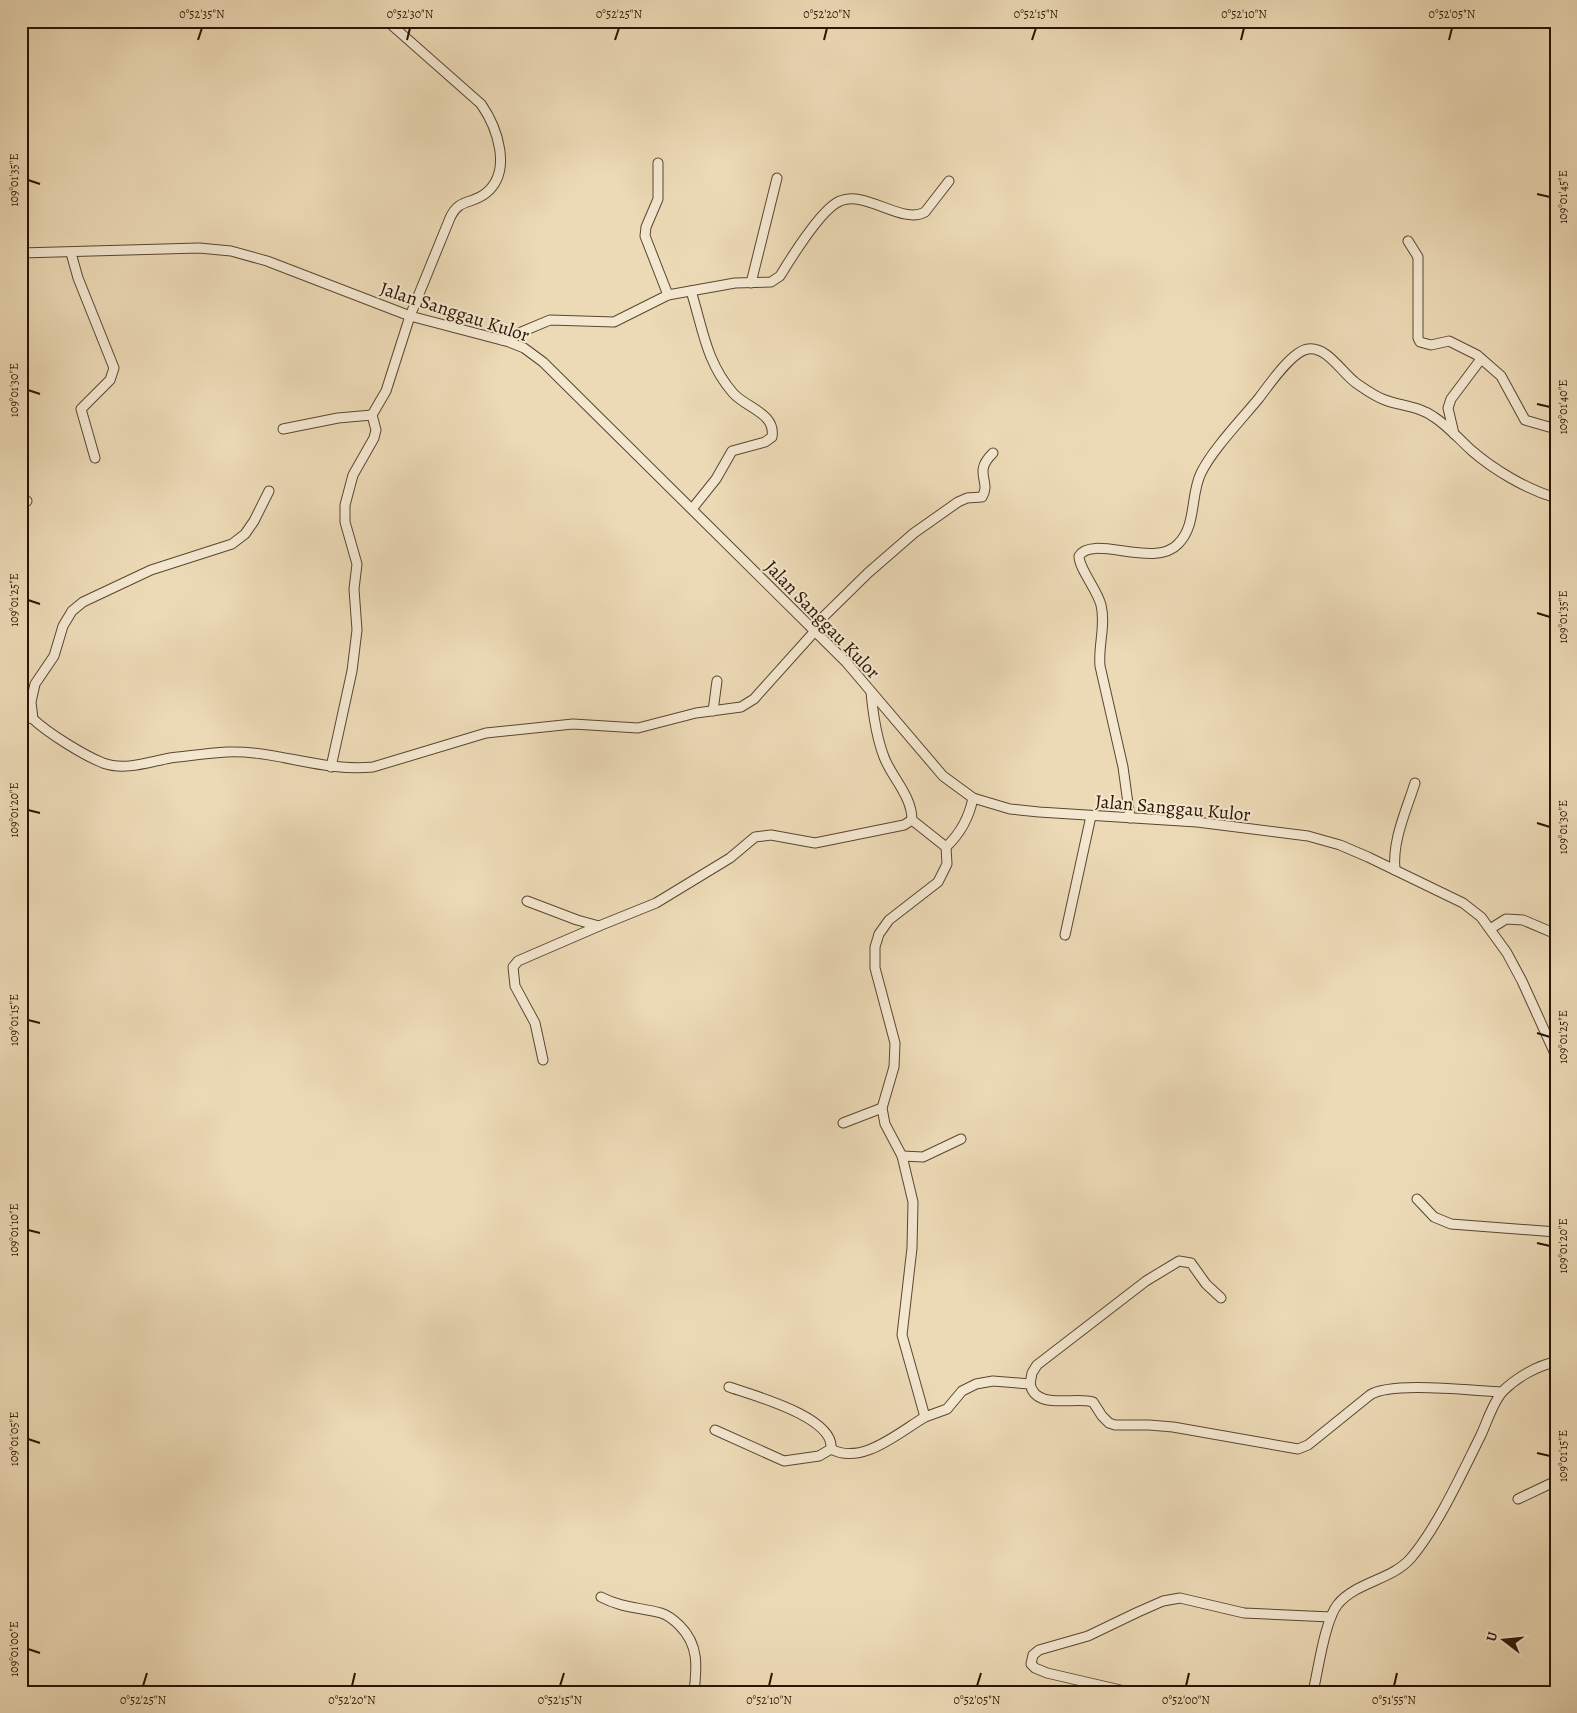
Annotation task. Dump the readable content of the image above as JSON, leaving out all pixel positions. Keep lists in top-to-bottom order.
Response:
{
  "streets": {
    "street": ["Jalan Sanggau Kulor"]
  },
  "north": "left",
  "coordinates": [
    "0°52'35\"N",
    "0°52'30\"N",
    "0°52'25\"N",
    "0°52'20\"N",
    "0°52'15\"N",
    "0°52'10\"N",
    "0°52'05\"N",
    "109°01'35\"E",
    "109°01'45\"E",
    "109°01'30\"E",
    "109°01'40\"E",
    "109°01'25\"E",
    "109°01'20\"E",
    "109°01'15\"E",
    "109°01'10\"E",
    "109°01'05\"E",
    "109°01'00\"E",
    "0°52'00\"N",
    "0°51'55\"N"
  ]
}
